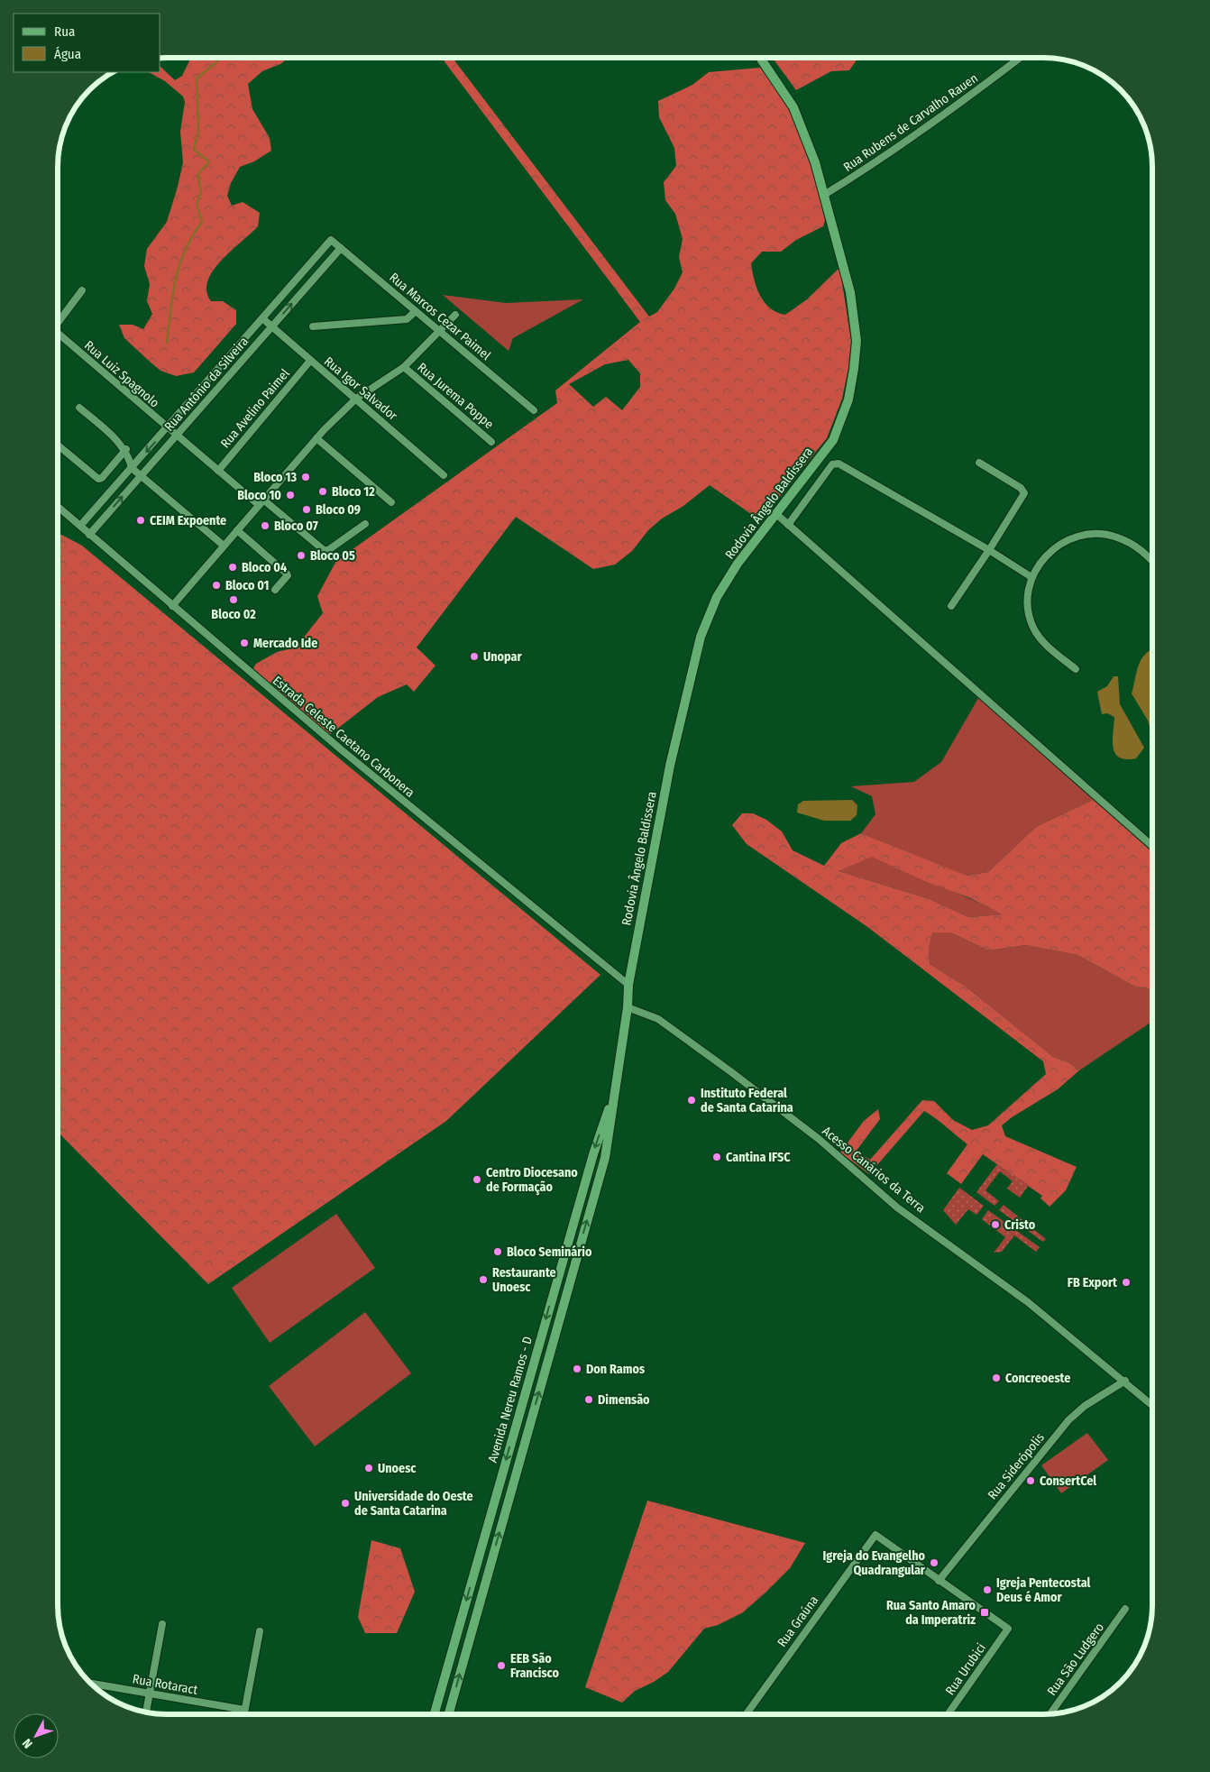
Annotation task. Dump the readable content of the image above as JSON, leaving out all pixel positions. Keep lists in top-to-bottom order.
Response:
{
  "streets": {
    "street": [
      "Rua Rubens de Carvalho Rauen",
      "Rua Marcos Cezar Paimel",
      "Rua Luiz Spagnolo",
      "Rua Antônio da Silveira",
      "Rua Igor Salvador",
      "Rua Jurema Poppe",
      "Rua Avelino Paimel",
      "Rodovia Ângelo Baldissera",
      "Estrada Celeste Caetano Carbonera",
      "Acesso Canários da Terra",
      "Avenida Nereu Ramos - D",
      "Rua Siderópolis",
      "Rua Graúna",
      "Rua São Ludgero",
      "Rua Urubici",
      "Rua Rotaract"
    ]
  },
  "crossings": [
    ["Rua Rubens de Carvalho Rauen", "Rodovia Ângelo Baldissera"],
    ["Rua Marcos Cezar Paimel", "Rua Antônio da Silveira"],
    ["Rua Luiz Spagnolo", "Rua Antônio da Silveira"],
    ["Rua Luiz Spagnolo", "Rua Avelino Paimel"],
    ["Rua Antônio da Silveira", "Rua Igor Salvador"],
    ["Rua Antônio da Silveira", "Estrada Celeste Caetano Carbonera"],
    ["Rua Igor Salvador", "Rua Avelino Paimel"],
    ["Rodovia Ângelo Baldissera", "Estrada Celeste Caetano Carbonera"],
    ["Rodovia Ângelo Baldissera", "Avenida Nereu Ramos - D"],
    ["Estrada Celeste Caetano Carbonera", "Avenida Nereu Ramos - D"],
    ["Acesso Canários da Terra", "Avenida Nereu Ramos - D"],
    ["Acesso Canários da Terra", "Rua Siderópolis"],
    ["Rua Siderópolis", "Rua Graúna"],
    ["Rua Siderópolis", "Rua Urubici"],
    ["Rua Graúna", "Rua Urubici"]
  ],
  "places": {
    "other": [
      "Bloco 13",
      "Bloco 12",
      "Bloco 10",
      "Bloco 09",
      "CEIM Expoente",
      "Bloco 07",
      "Bloco 05",
      "Bloco 04",
      "Bloco 01",
      "Bloco 02",
      "Mercado Ide",
      "Unopar",
      "Instituto Federal de Santa Catarina",
      "Cantina IFSC",
      "Centro Diocesano de Formação",
      "Cristo",
      "Bloco Seminário",
      "Restaurante Unoesc",
      "FB Export",
      "Don Ramos",
      "Concreoeste",
      "Dimensão",
      "Unoesc",
      "ConsertCel",
      "Universidade do Oeste de Santa Catarina",
      "Igreja do Evangelho Quadrangular",
      "Igreja Pentecostal Deus é Amor",
      "EEB São Francisco"
    ],
    "transit": ["Rua Santo Amaro da Imperatriz"]
  },
  "legend": ["Rua", "Água"],
  "north": "bottom left"
}
